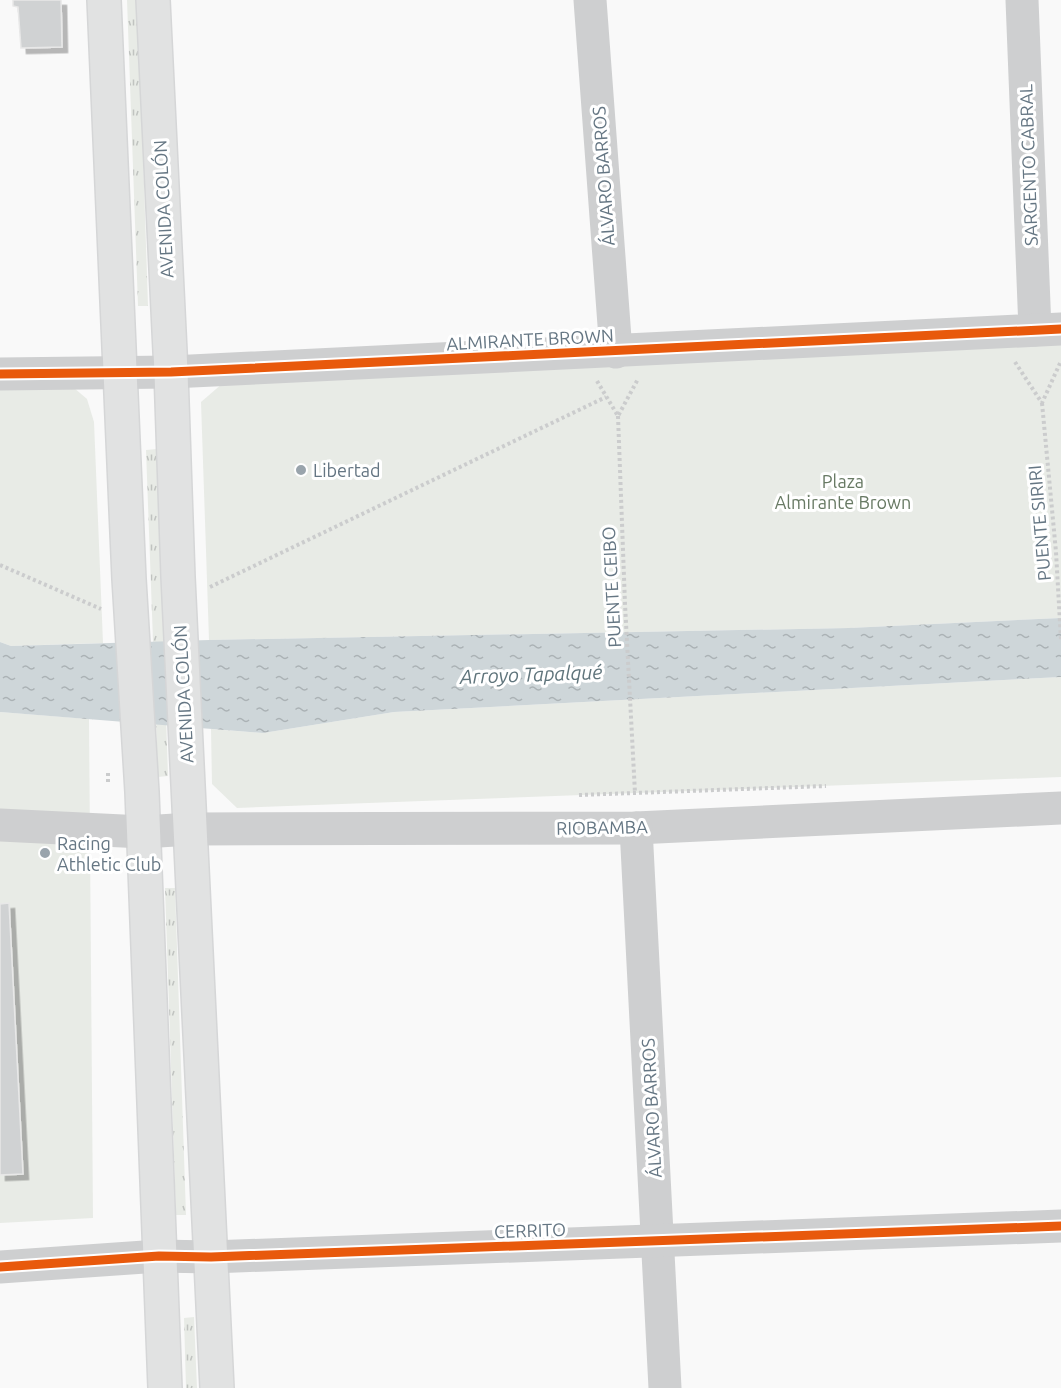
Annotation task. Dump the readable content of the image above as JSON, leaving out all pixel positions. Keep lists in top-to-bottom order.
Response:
{
  "streets": {
    "main road": ["AVENIDA COLÓN"],
    "street": [
      "SARGENTO CABRAL",
      "ÁLVARO BARROS",
      "ALMIRANTE BROWN",
      "RIOBAMBA",
      "CERRITO"
    ],
    "path": ["PUENTE SIRIRI", "PUENTE CEIBO"]
  },
  "crossings": [
    ["SARGENTO CABRAL", "ALMIRANTE BROWN"],
    ["ÁLVARO BARROS", "ALMIRANTE BROWN"],
    ["ÁLVARO BARROS", "RIOBAMBA"],
    ["ÁLVARO BARROS", "CERRITO"],
    ["AVENIDA COLÓN", "ALMIRANTE BROWN"],
    ["AVENIDA COLÓN", "RIOBAMBA"],
    ["AVENIDA COLÓN", "CERRITO"]
  ],
  "water": ["Arroyo Tapalqué"],
  "parks": ["Plaza Almirante Brown"],
  "places": ["Libertad", "Racing Athletic Club"]
}
